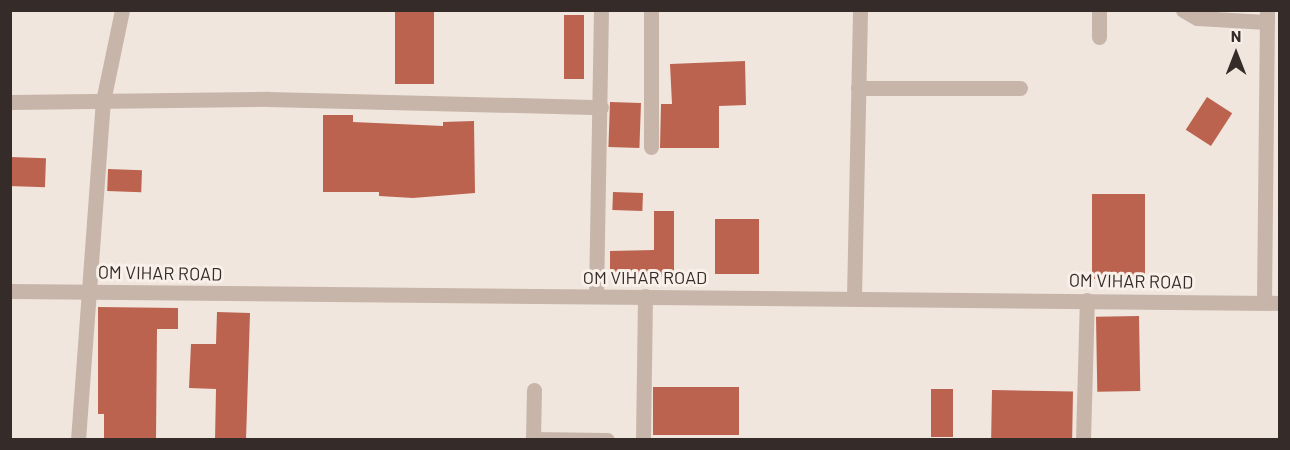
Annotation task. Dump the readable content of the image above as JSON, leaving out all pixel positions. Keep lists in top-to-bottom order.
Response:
{
  "streets": {
    "street": ["OM VIHAR ROAD"]
  },
  "north": "top"
}
